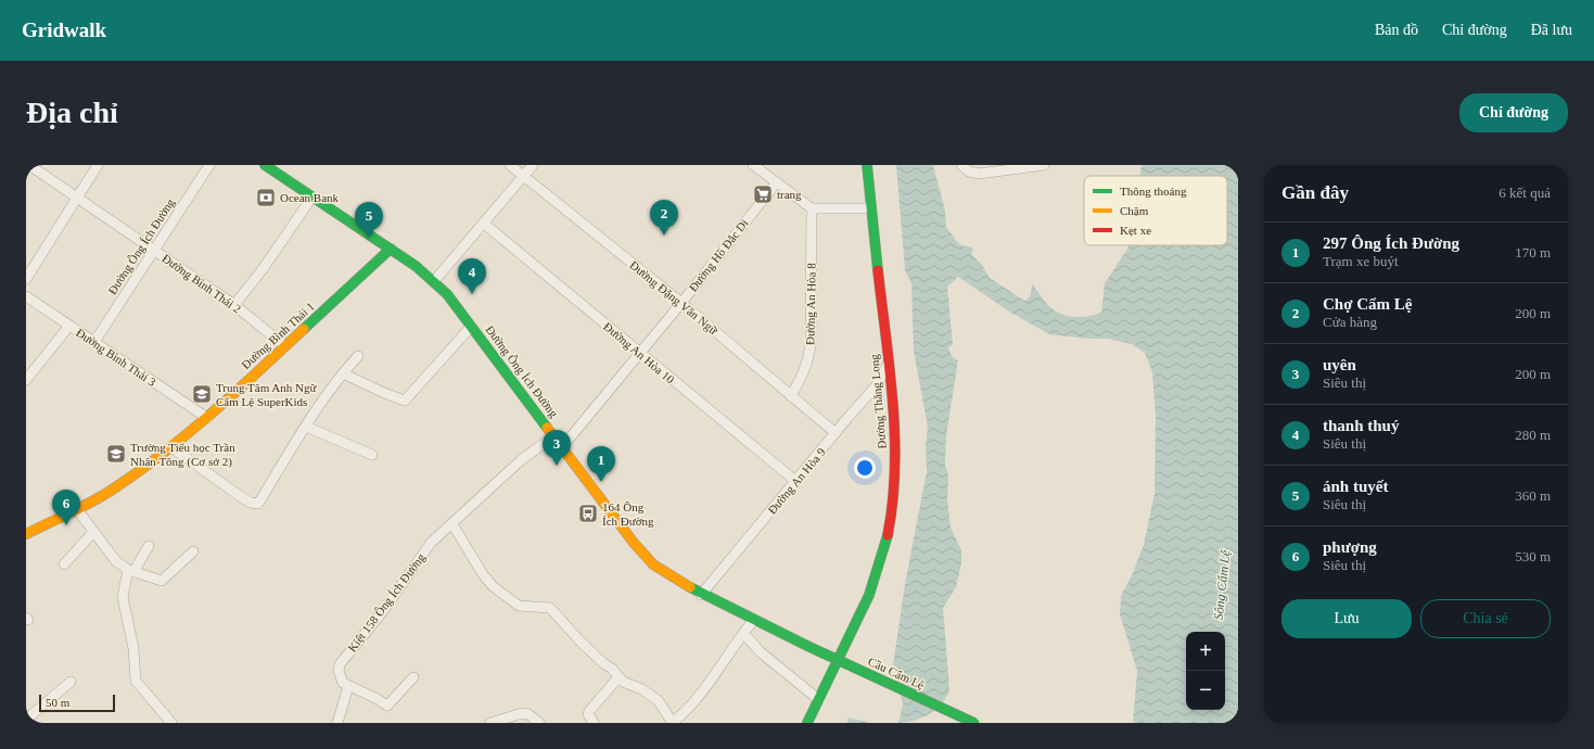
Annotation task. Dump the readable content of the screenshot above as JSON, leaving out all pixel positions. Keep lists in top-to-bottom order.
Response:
{
  "streets": {
    "street": [
      "Đường Ông Ích Đường",
      "Đường Hồ Đắc Di",
      "Đường Bình Thái 2",
      "Đường Đặng Văn Ngữ",
      "Đường An Hòa 8",
      "Đường Bình Thái 1",
      "Đường An Hòa 10",
      "Đường Bình Thái 3",
      "Đường Thăng Long",
      "Đường An Hòa 9",
      "Kiệt 158 Ông Ích Đường",
      "Cầu Cẩm Lệ"
    ]
  },
  "crossings": [
    ["Đường Ông Ích Đường", "Đường Hồ Đắc Di"],
    ["Đường Ông Ích Đường", "Đường Bình Thái 2"],
    ["Đường Ông Ích Đường", "Đường Bình Thái 1"],
    ["Đường Ông Ích Đường", "Đường Bình Thái 3"],
    ["Đường Ông Ích Đường", "Đường An Hòa 9"],
    ["Đường Ông Ích Đường", "Kiệt 158 Ông Ích Đường"],
    ["Đường Ông Ích Đường", "Cầu Cẩm Lệ"],
    ["Đường Hồ Đắc Di", "Đường Đặng Văn Ngữ"],
    ["Đường Hồ Đắc Di", "Đường An Hòa 10"],
    ["Đường Bình Thái 2", "Đường Bình Thái 1"],
    ["Đường Đặng Văn Ngữ", "Đường An Hòa 8"],
    ["Đường Đặng Văn Ngữ", "Đường An Hòa 9"],
    ["Đường Bình Thái 1", "Đường Bình Thái 3"],
    ["Đường An Hòa 10", "Đường An Hòa 9"],
    ["Đường Thăng Long", "Đường An Hòa 9"]
  ],
  "water": ["Sông Cẩm Lệ"],
  "places": {
    "supermarket": ["trang"],
    "bank": ["Ocean Bank"],
    "school or university": ["Trung Tâm Anh Ngữ Cẩm Lệ SuperKids", "Trường Tiểu học Trần Nhân Tông (Cơ sở 2)"],
    "bus stop": ["164 Ông Ích Đường"]
  },
  "legend": ["Thông thoáng", "Chậm", "Kẹt xe"],
  "scale_bar": "50 m",
  "page": {
    "header": "Gridwalk",
    "nav": ["Bản đồ", "Chỉ đường", "Đã lưu"],
    "buttons": [
      "Chỉ đường",
      ["Lưu", "Chia sẻ"]
    ],
    "title": "Địa chỉ",
    "heading": ["Gần đây", "6 kết quả"],
    "pins": [
      "2",
      "5",
      "4",
      "3",
      "1",
      "6"
    ],
    "list": [
      {
        "mark": "1",
        "name": "297 Ông Ích Đường",
        "note": "Trạm xe buýt",
        "value": "170 m"
      },
      {
        "mark": "2",
        "name": "Chợ Cẩm Lệ",
        "note": "Cửa hàng",
        "value": "200 m"
      },
      {
        "mark": "3",
        "name": "uyên",
        "note": "Siêu thị",
        "value": "200 m"
      },
      {
        "mark": "4",
        "name": "thanh thuý",
        "note": "Siêu thị",
        "value": "280 m"
      },
      {
        "mark": "5",
        "name": "ánh tuyết",
        "note": "Siêu thị",
        "value": "360 m"
      },
      {
        "mark": "6",
        "name": "phượng",
        "note": "Siêu thị",
        "value": "530 m"
      }
    ],
    "map_buttons": ["+", "−"],
    "scale": "50 m"
  }
}
